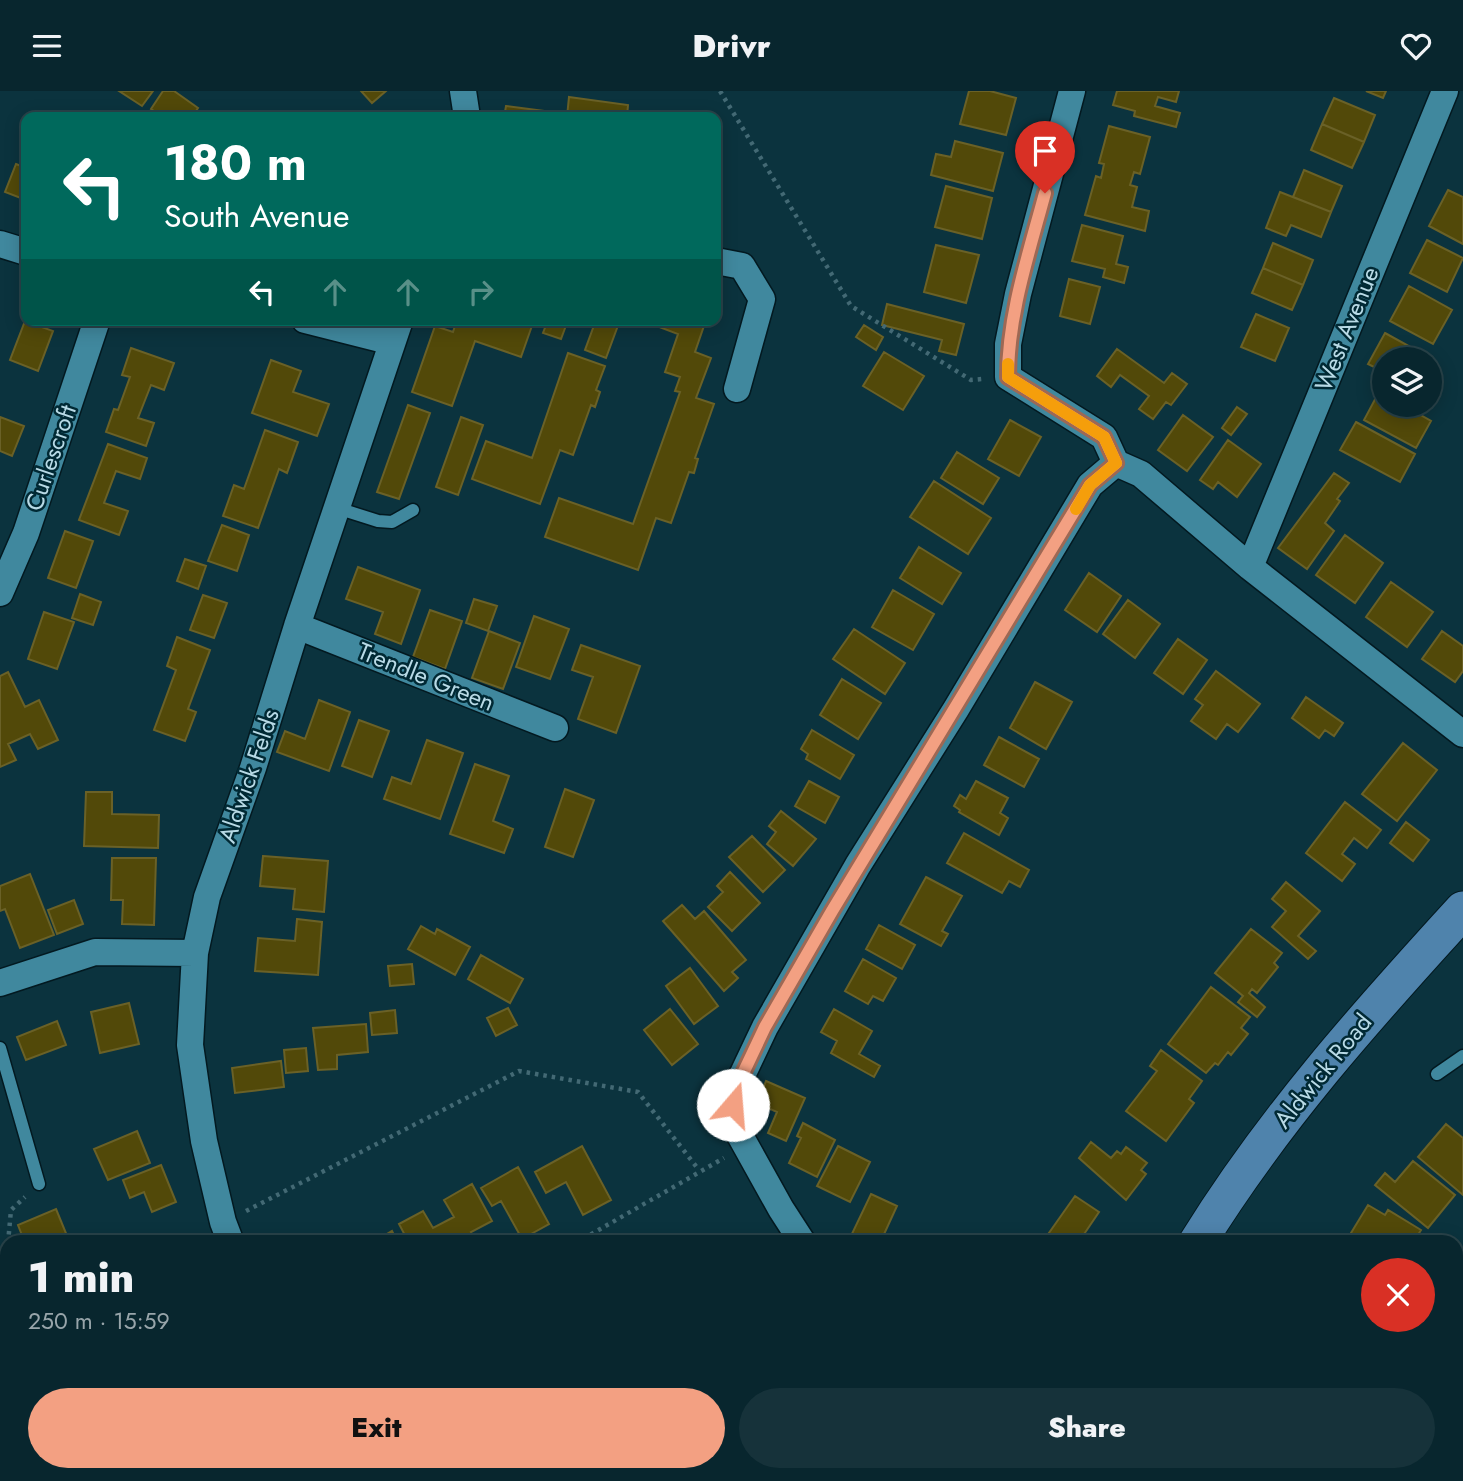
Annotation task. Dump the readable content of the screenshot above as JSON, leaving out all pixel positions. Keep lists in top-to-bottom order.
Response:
{
  "streets": {
    "main road": ["Aldwick Road"],
    "street": [
      "West Avenue",
      "Curlescroft",
      "Trendle Green",
      "Aldwick Felds"
    ]
  },
  "crossings": [
    ["Trendle Green", "Aldwick Felds"]
  ],
  "page": {
    "header": "Drivr",
    "turn": ["180 m", "South Avenue"],
    "heading": ["1 min", "250 m · 15:59"],
    "buttons": ["Exit", "Share"]
  }
}
